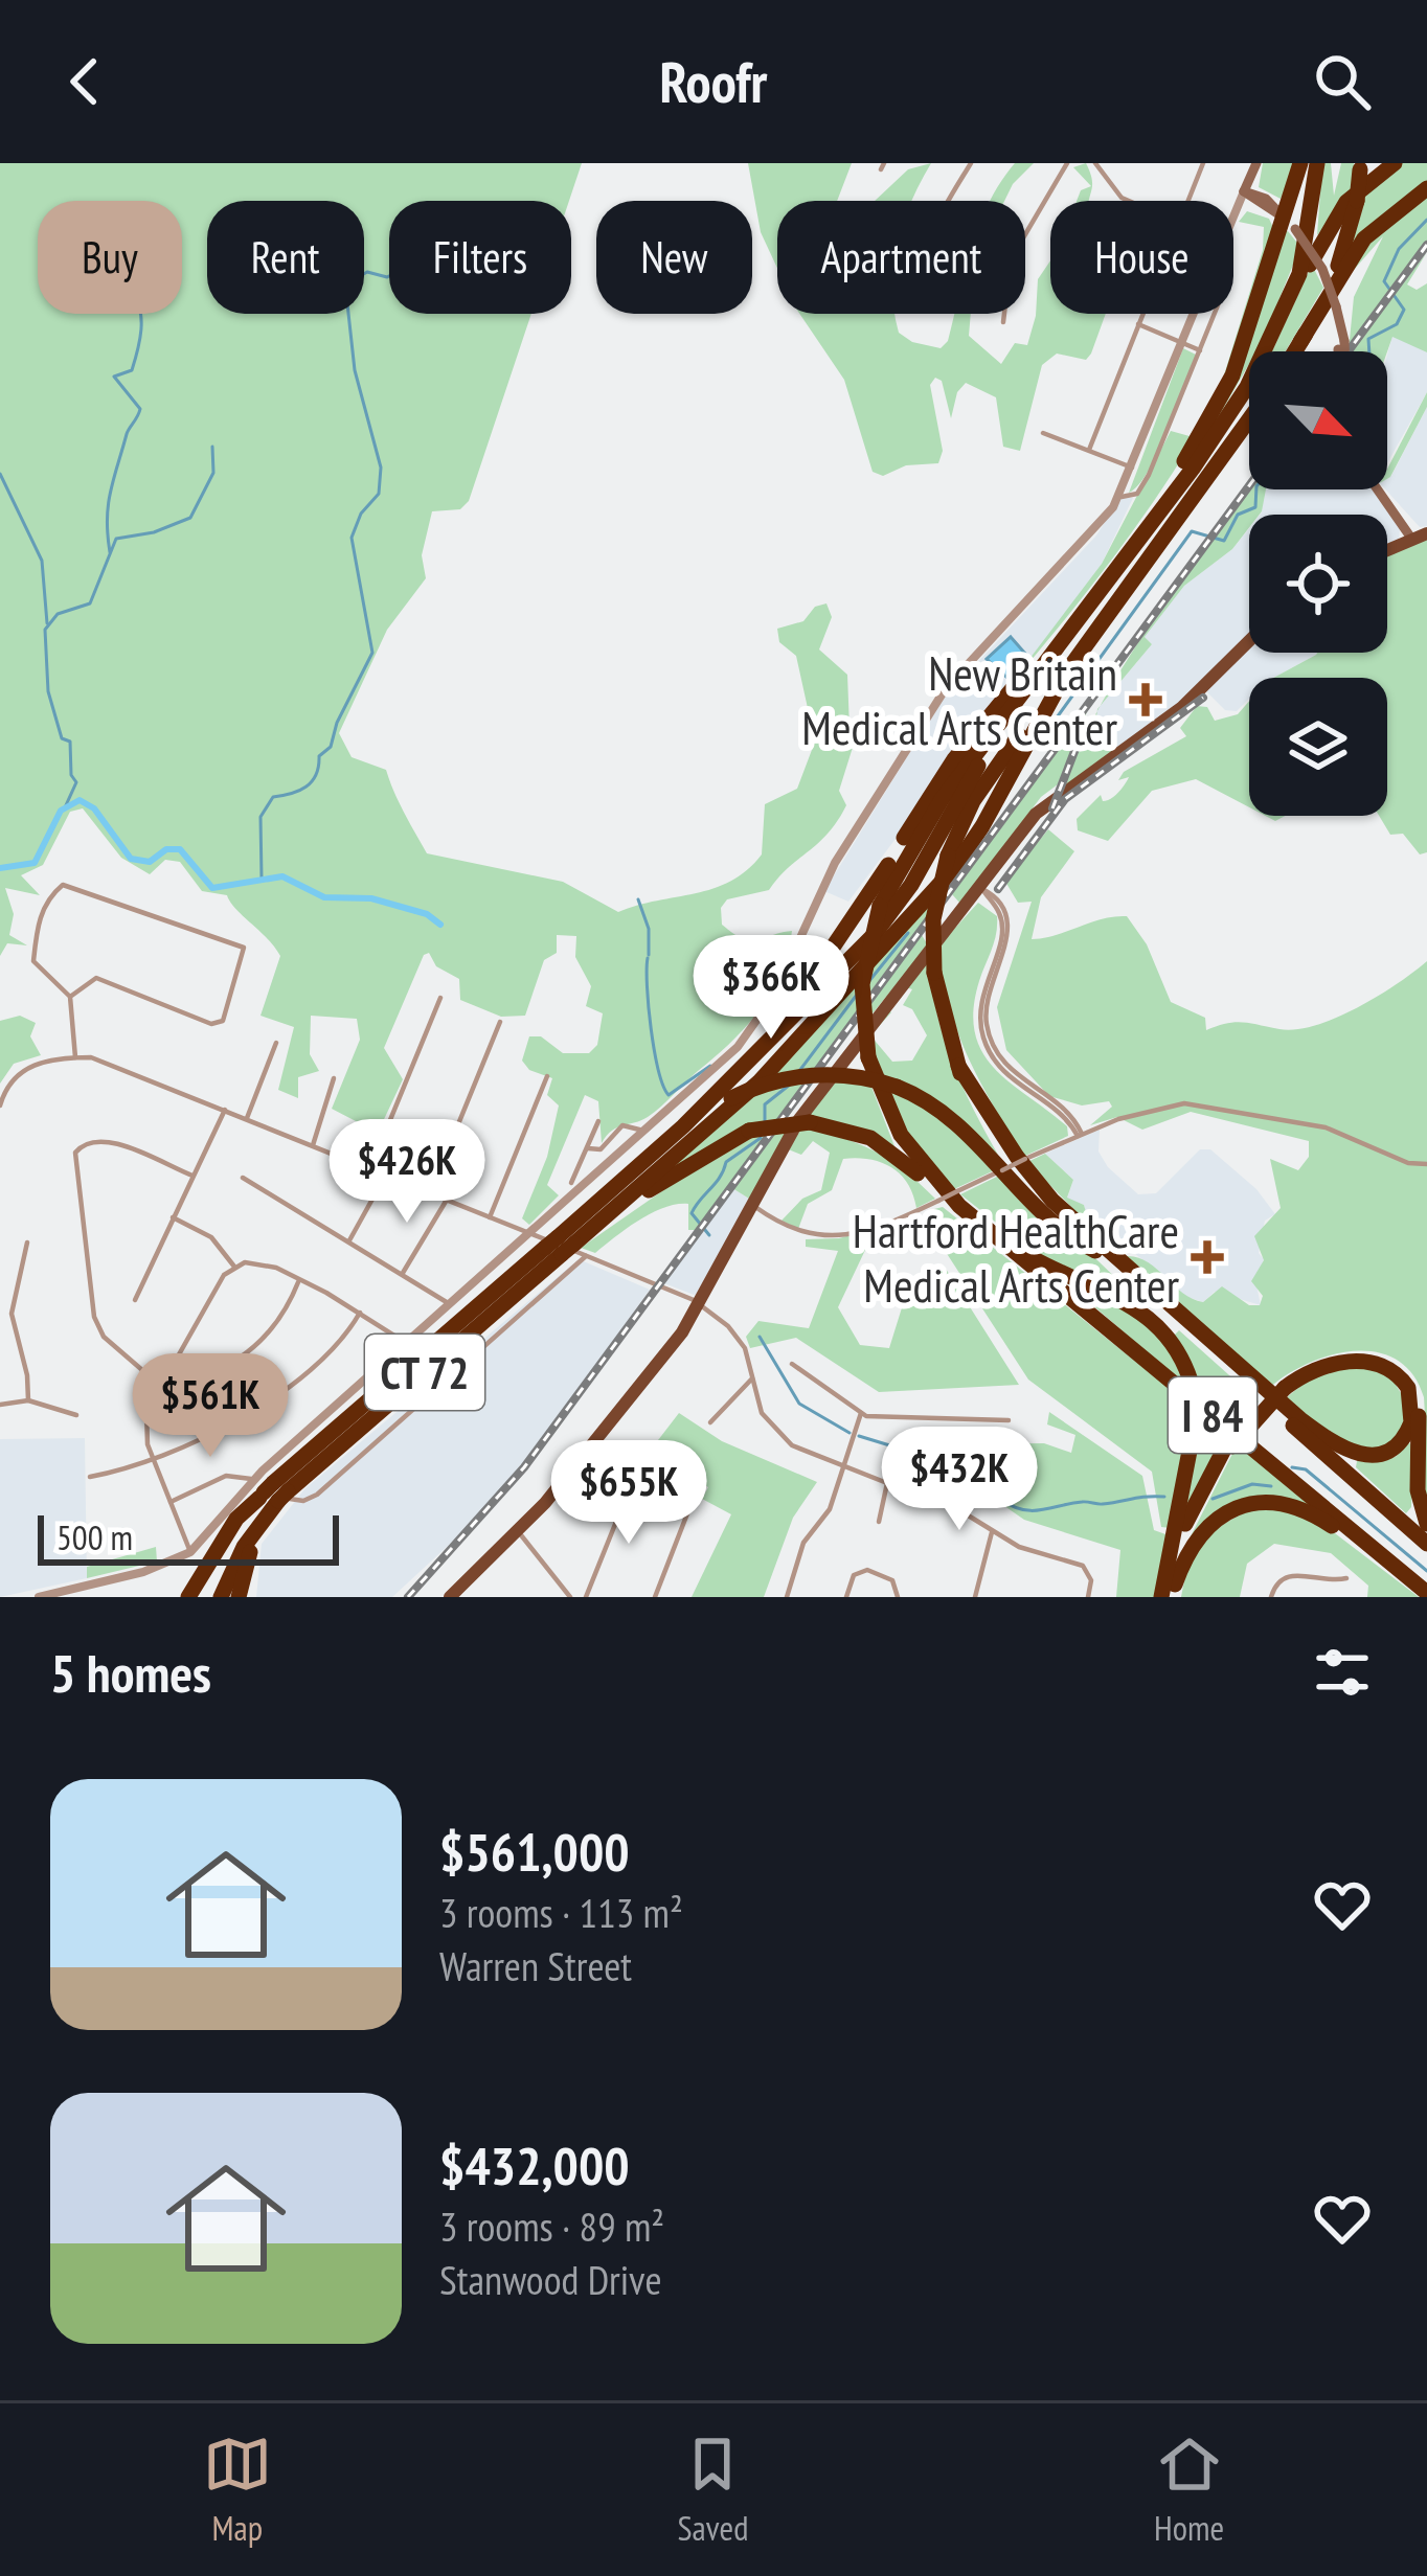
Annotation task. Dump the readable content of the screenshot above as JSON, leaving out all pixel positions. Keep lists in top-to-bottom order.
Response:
{
  "streets": {
    "highway": ["CT 72", "I 84"]
  },
  "crossings": [
    ["CT 72", "I 84"]
  ],
  "places": {
    "health": ["New Britain Medical Arts Center", "Hartford HealthCare Medical Arts Center"]
  },
  "scale_bar": "500 m",
  "north": "bottom right",
  "page": {
    "header": "Roofr",
    "chip": [
      "Buy",
      "Rent",
      "Filters",
      "New",
      "Apartment",
      "House"
    ],
    "price": [
      "$366K",
      "$426K",
      "$561K",
      "$432K",
      "$655K"
    ],
    "scale": "500 m",
    "heading": "5 homes",
    "list": [
      {
        "name": "$561,000",
        "note": "3 rooms · 113 m² · Warren Street"
      },
      {
        "name": "$432,000",
        "note": "3 rooms · 89 m² · Stanwood Drive"
      }
    ],
    "tabs": ["Map", "Saved", "Home"]
  }
}
